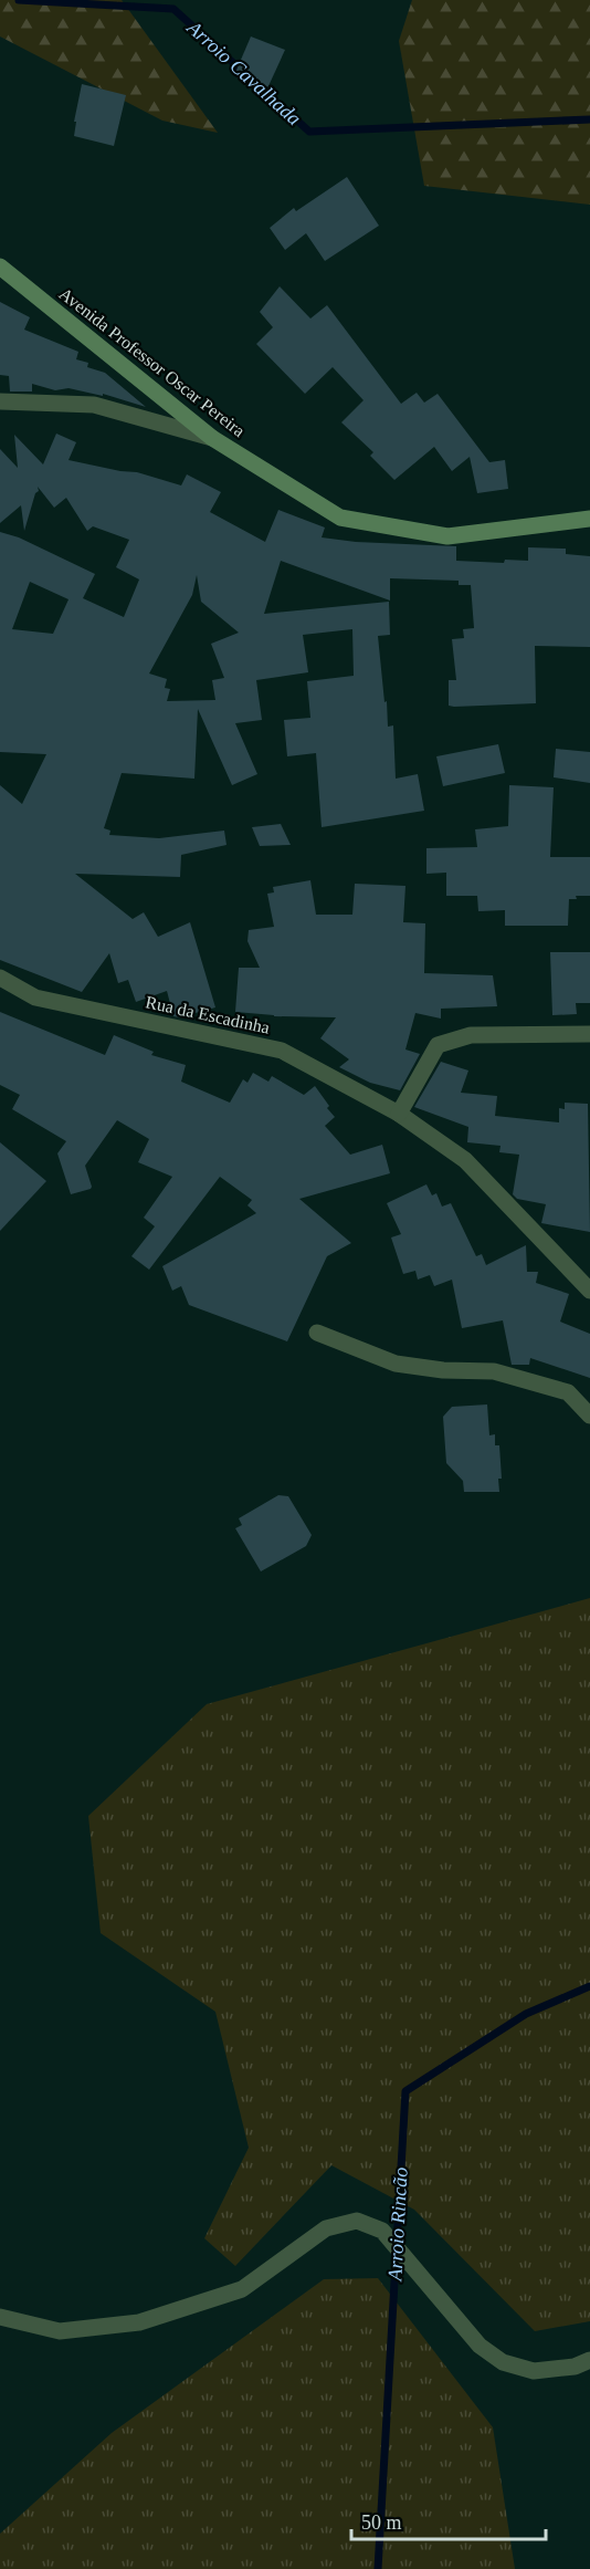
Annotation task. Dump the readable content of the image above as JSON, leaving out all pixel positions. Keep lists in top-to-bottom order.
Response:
{
  "streets": {
    "main road": ["Avenida Professor Oscar Pereira"],
    "street": ["Rua da Escadinha"]
  },
  "water": ["Arroio Cavalhada", "Arroio Rincão"],
  "scale_bar": "50 m"
}
